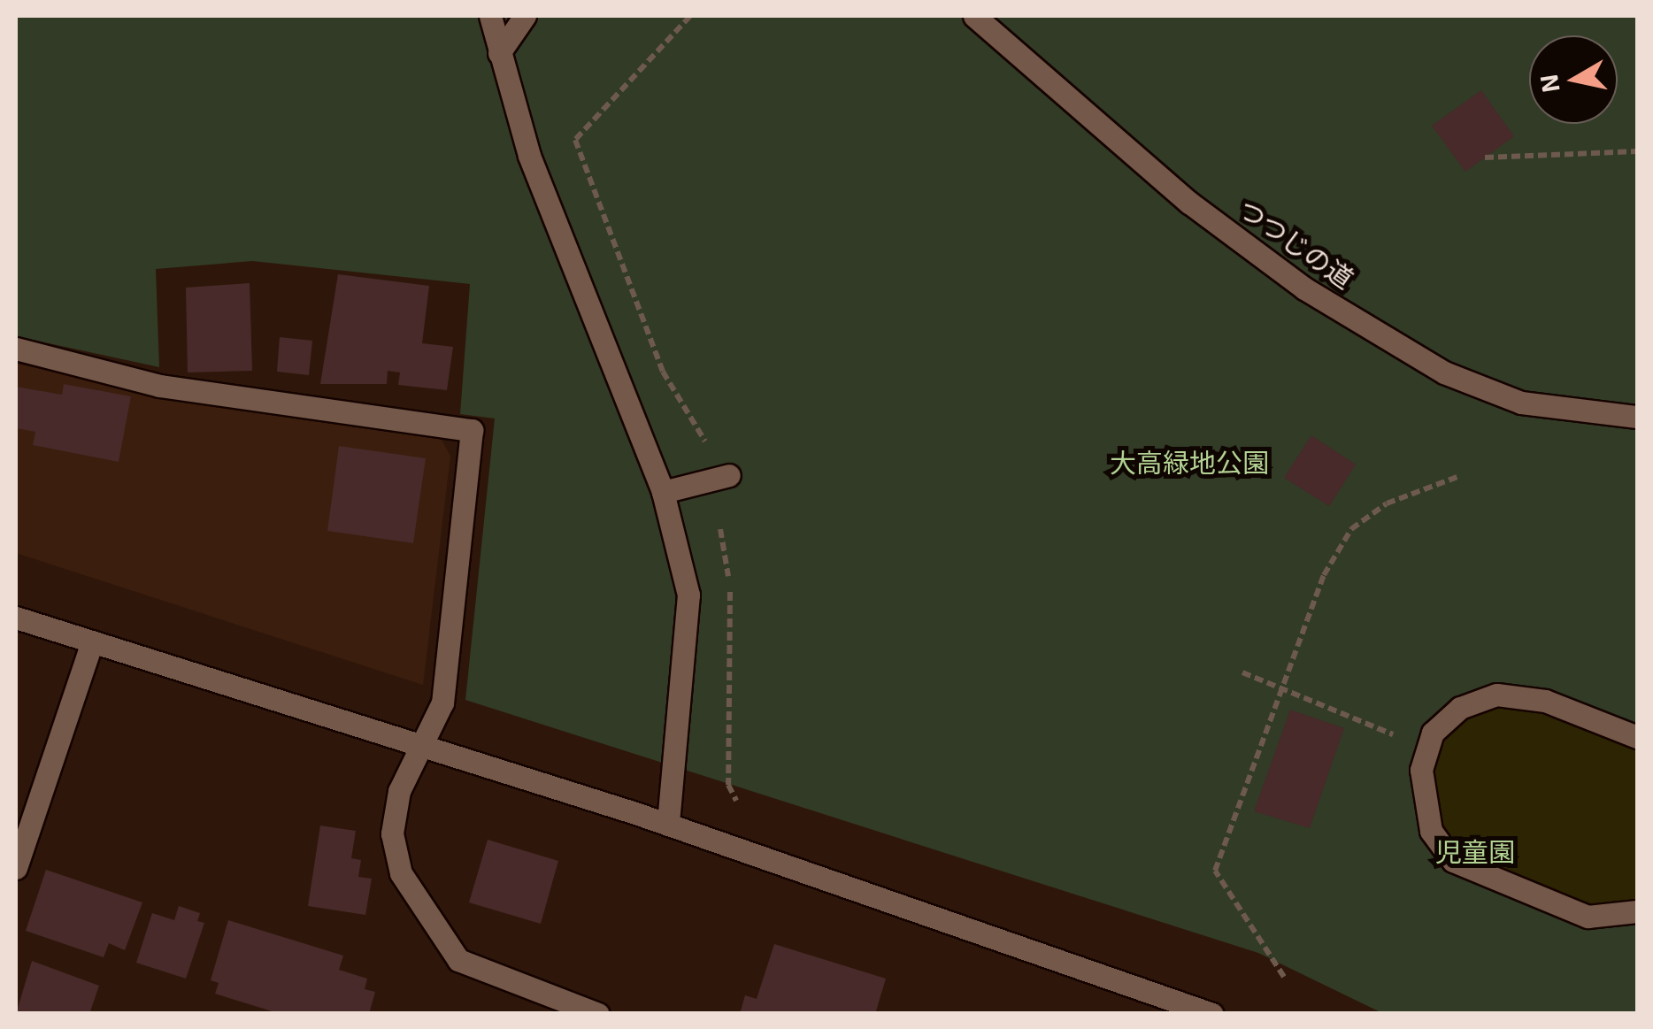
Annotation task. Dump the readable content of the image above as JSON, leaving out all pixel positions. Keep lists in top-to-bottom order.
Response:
{
  "streets": {
    "street": ["つつじの道"]
  },
  "parks": ["大高緑地公園", "児童園"],
  "north": "left"
}
